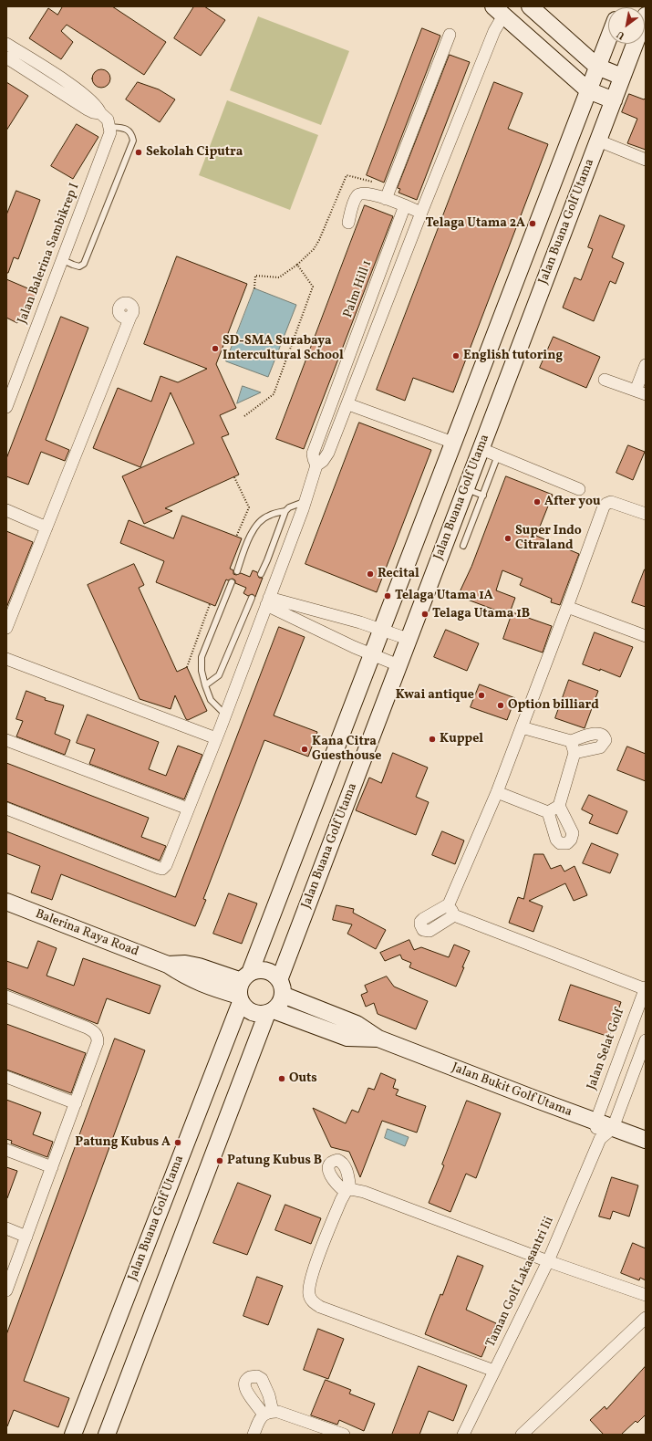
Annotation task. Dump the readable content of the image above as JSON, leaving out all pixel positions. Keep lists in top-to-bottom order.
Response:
{
  "streets": {
    "main road": ["Jalan Buana Golf Utama", "Balerina Raya Road", "Jalan Bukit Golf Utama"],
    "street": [
      "Jalan Balerina Sambikrep I",
      "Palm Hill 1",
      "Jalan Selat Golf",
      "Taman Golf Lakasantri Iii"
    ]
  },
  "crossings": [
    ["Jalan Buana Golf Utama", "Balerina Raya Road"],
    ["Jalan Buana Golf Utama", "Jalan Bukit Golf Utama"],
    ["Balerina Raya Road", "Jalan Bukit Golf Utama"],
    ["Jalan Selat Golf", "Jalan Bukit Golf Utama"],
    ["Jalan Bukit Golf Utama", "Taman Golf Lakasantri Iii"]
  ],
  "places": [
    "Sekolah Ciputra",
    "Telaga Utama 2A",
    "SD-SMA Surabaya Intercultural School",
    "English tutoring",
    "After you",
    "Super Indo Citraland",
    "Recital",
    "Telaga Utama 1A",
    "Telaga Utama 1B",
    "Kwai antique",
    "Option billiard",
    "Kuppel",
    "Kana Citra Guesthouse",
    "Outs",
    "Patung Kubus A",
    "Patung Kubus B"
  ],
  "north": "bottom left"
}
